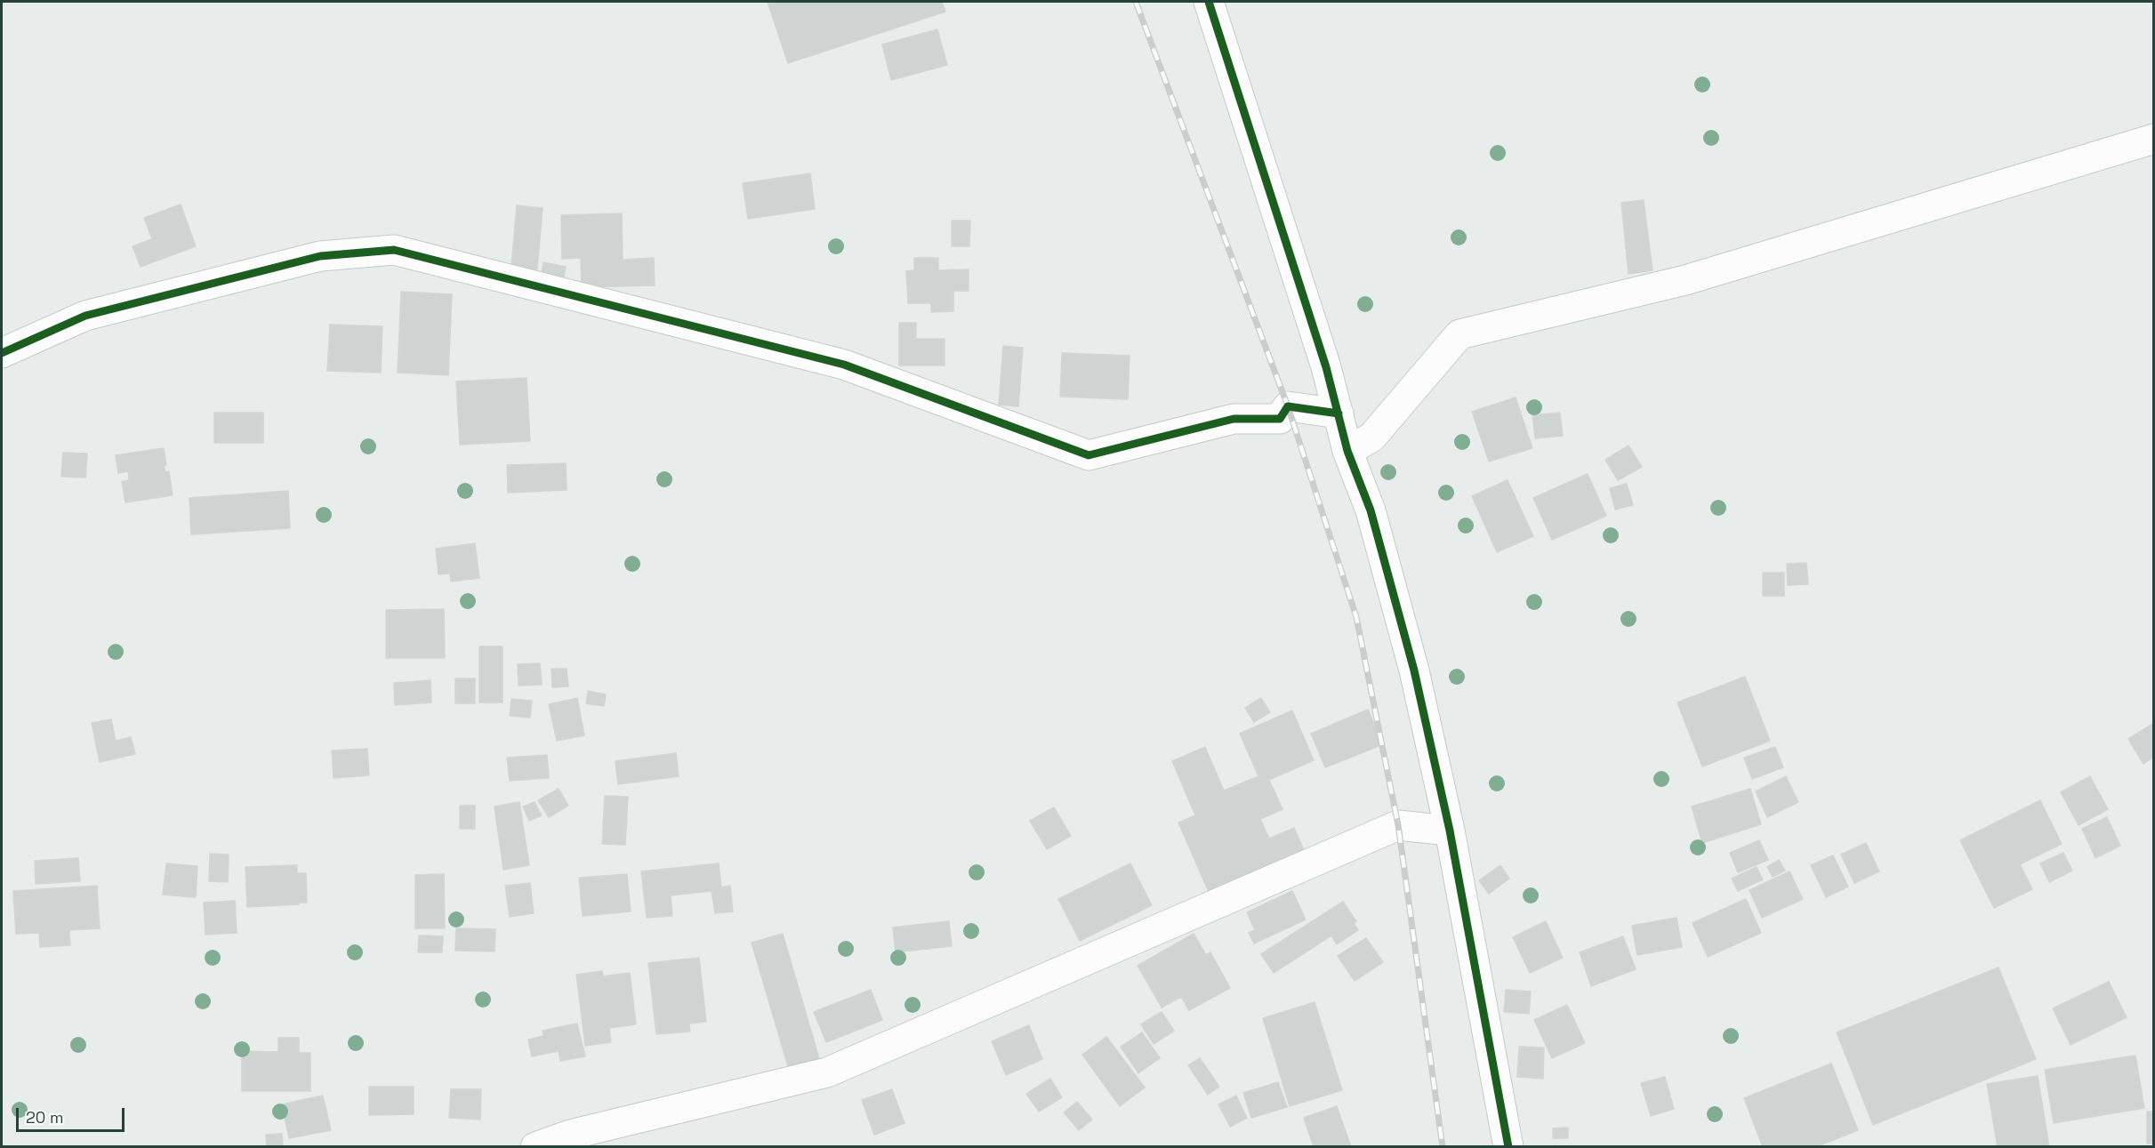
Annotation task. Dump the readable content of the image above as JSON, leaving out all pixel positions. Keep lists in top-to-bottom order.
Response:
{
  "scale_bar": "20 m"
}
